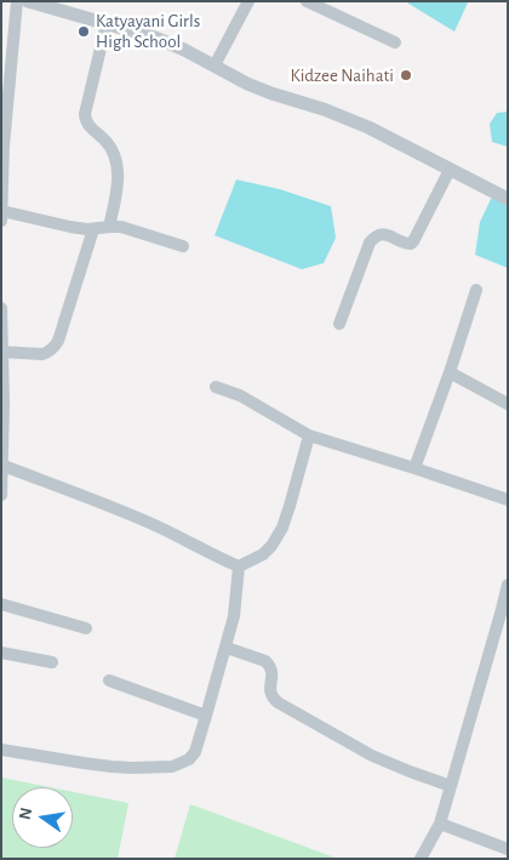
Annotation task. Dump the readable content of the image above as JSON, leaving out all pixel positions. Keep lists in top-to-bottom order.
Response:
{
  "places": ["Katyayani Girls High School", "Kidzee Naihati"],
  "north": "left"
}
